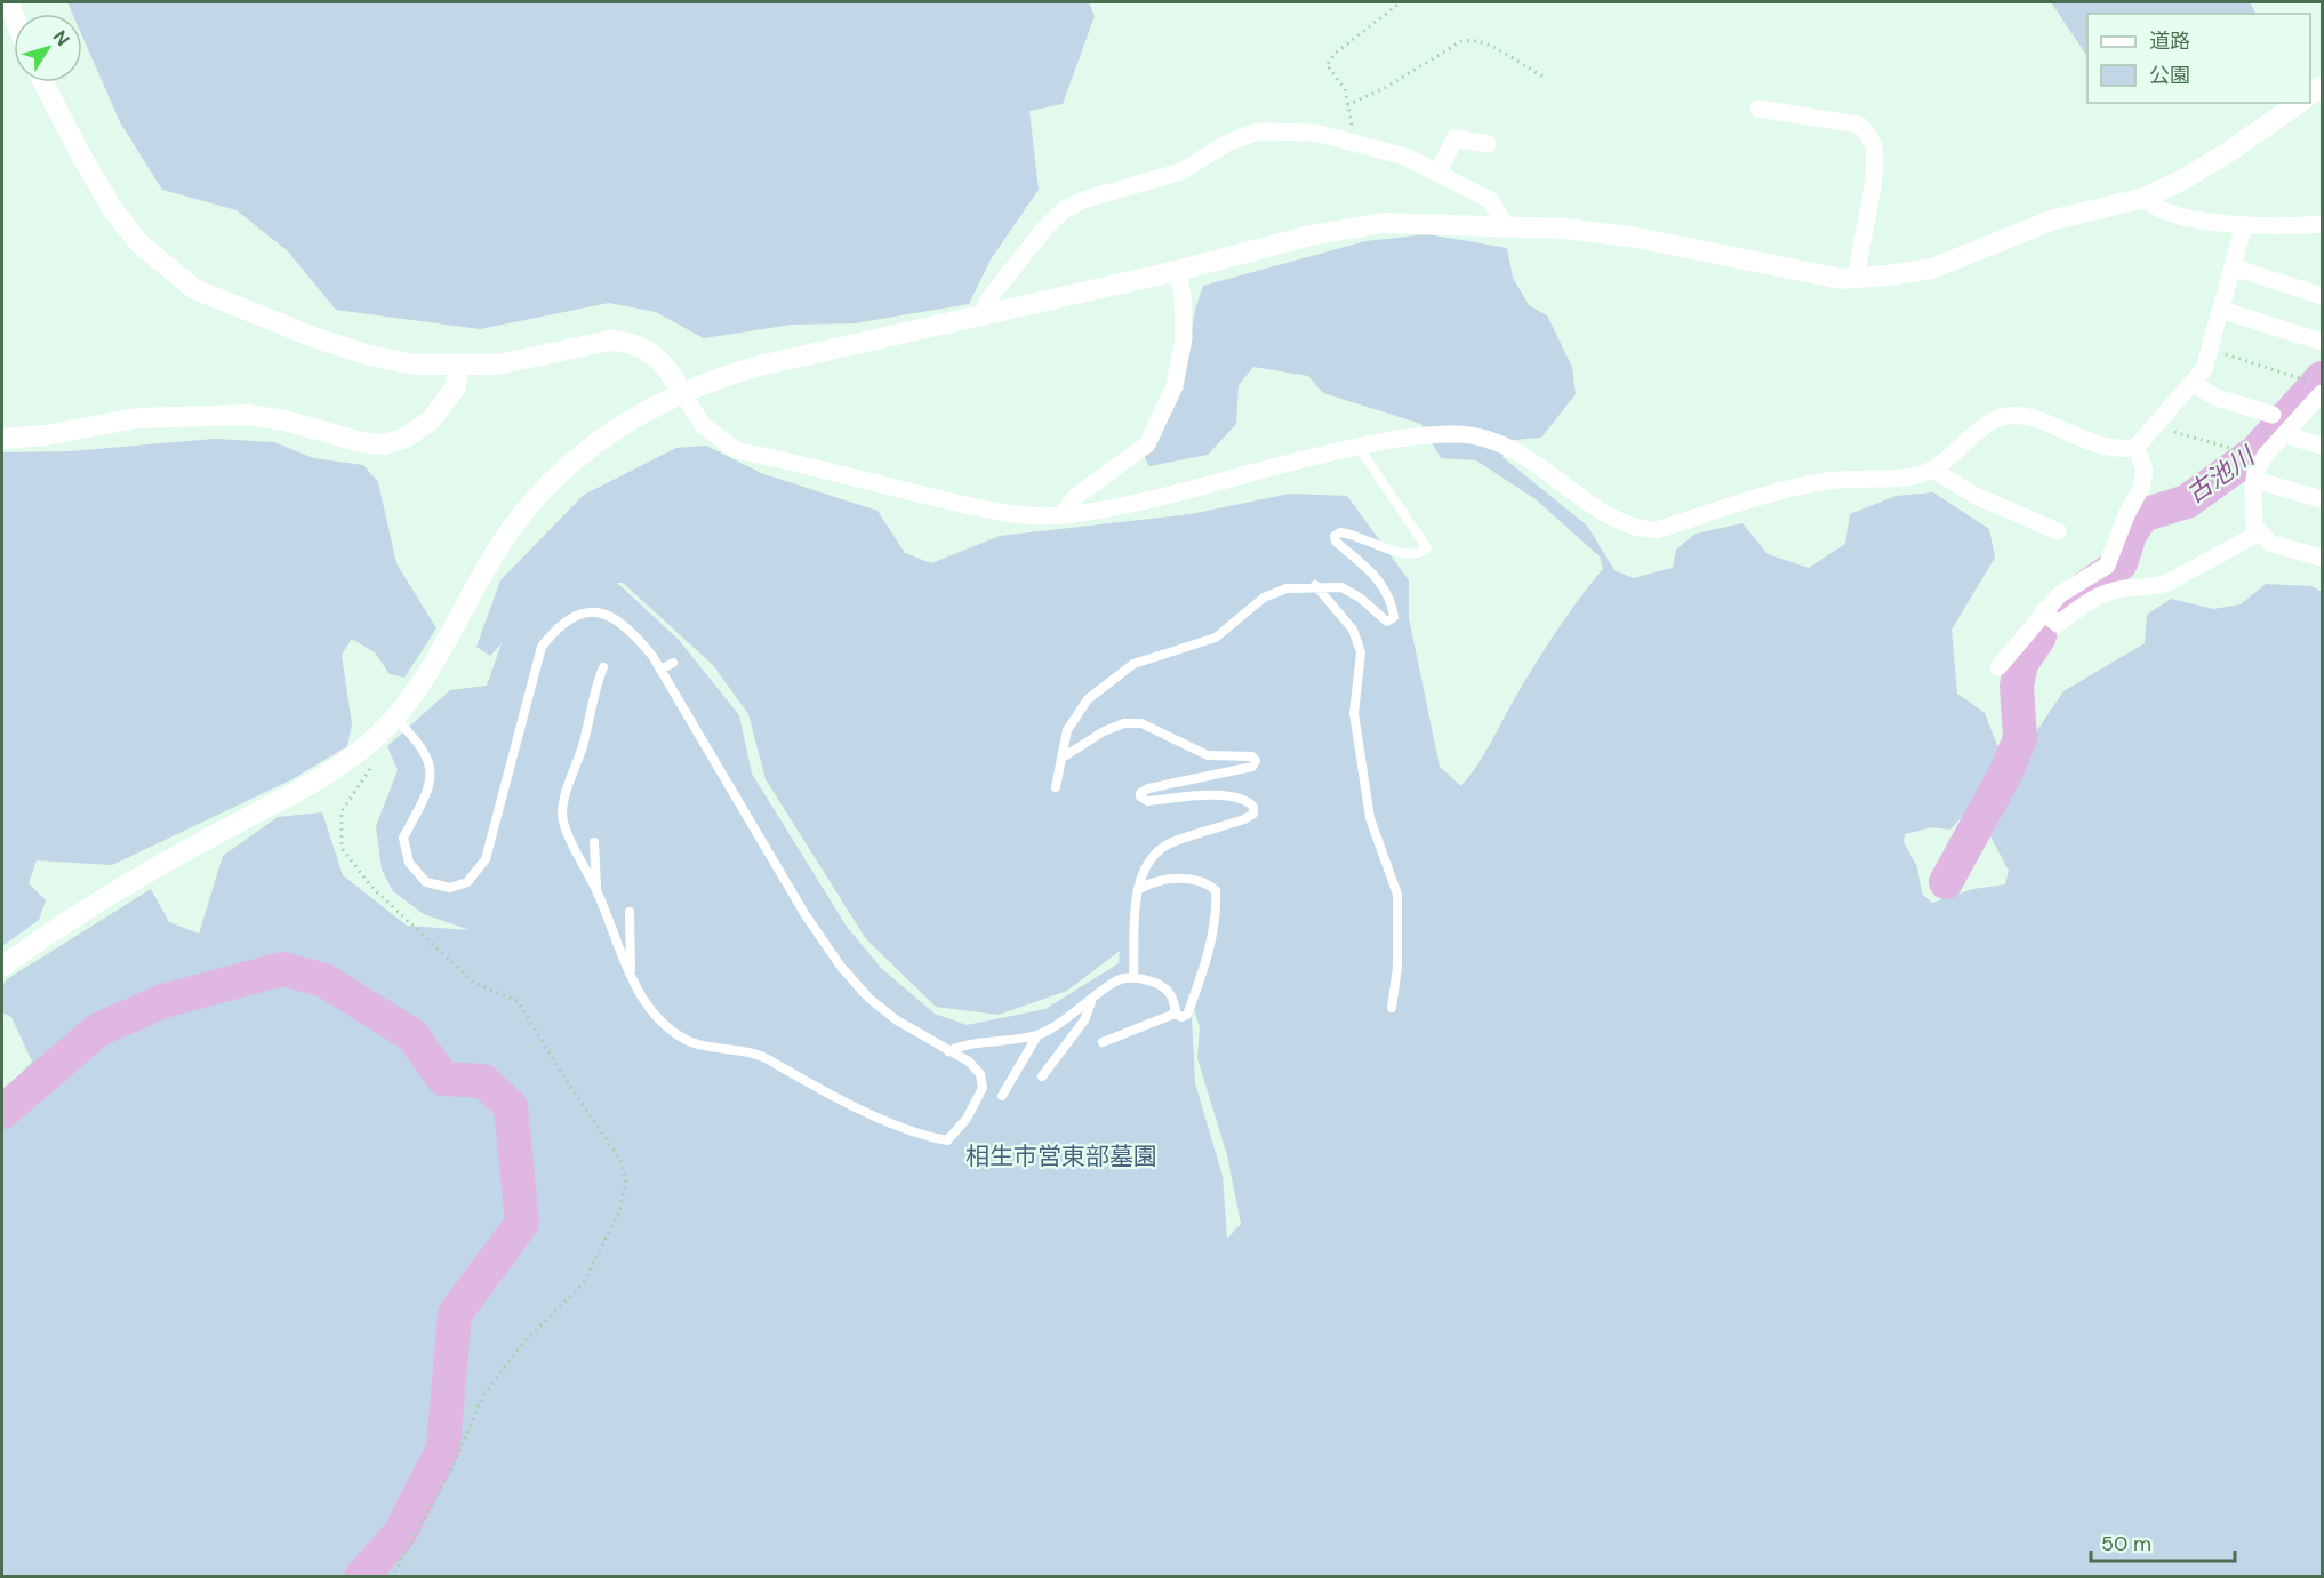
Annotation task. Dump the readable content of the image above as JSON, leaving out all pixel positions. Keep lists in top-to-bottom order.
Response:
{
  "water": ["古池川"],
  "parks": ["相生市営東部墓園"],
  "legend": ["道路", "公園"],
  "scale_bar": "50 m",
  "north": "top right"
}
